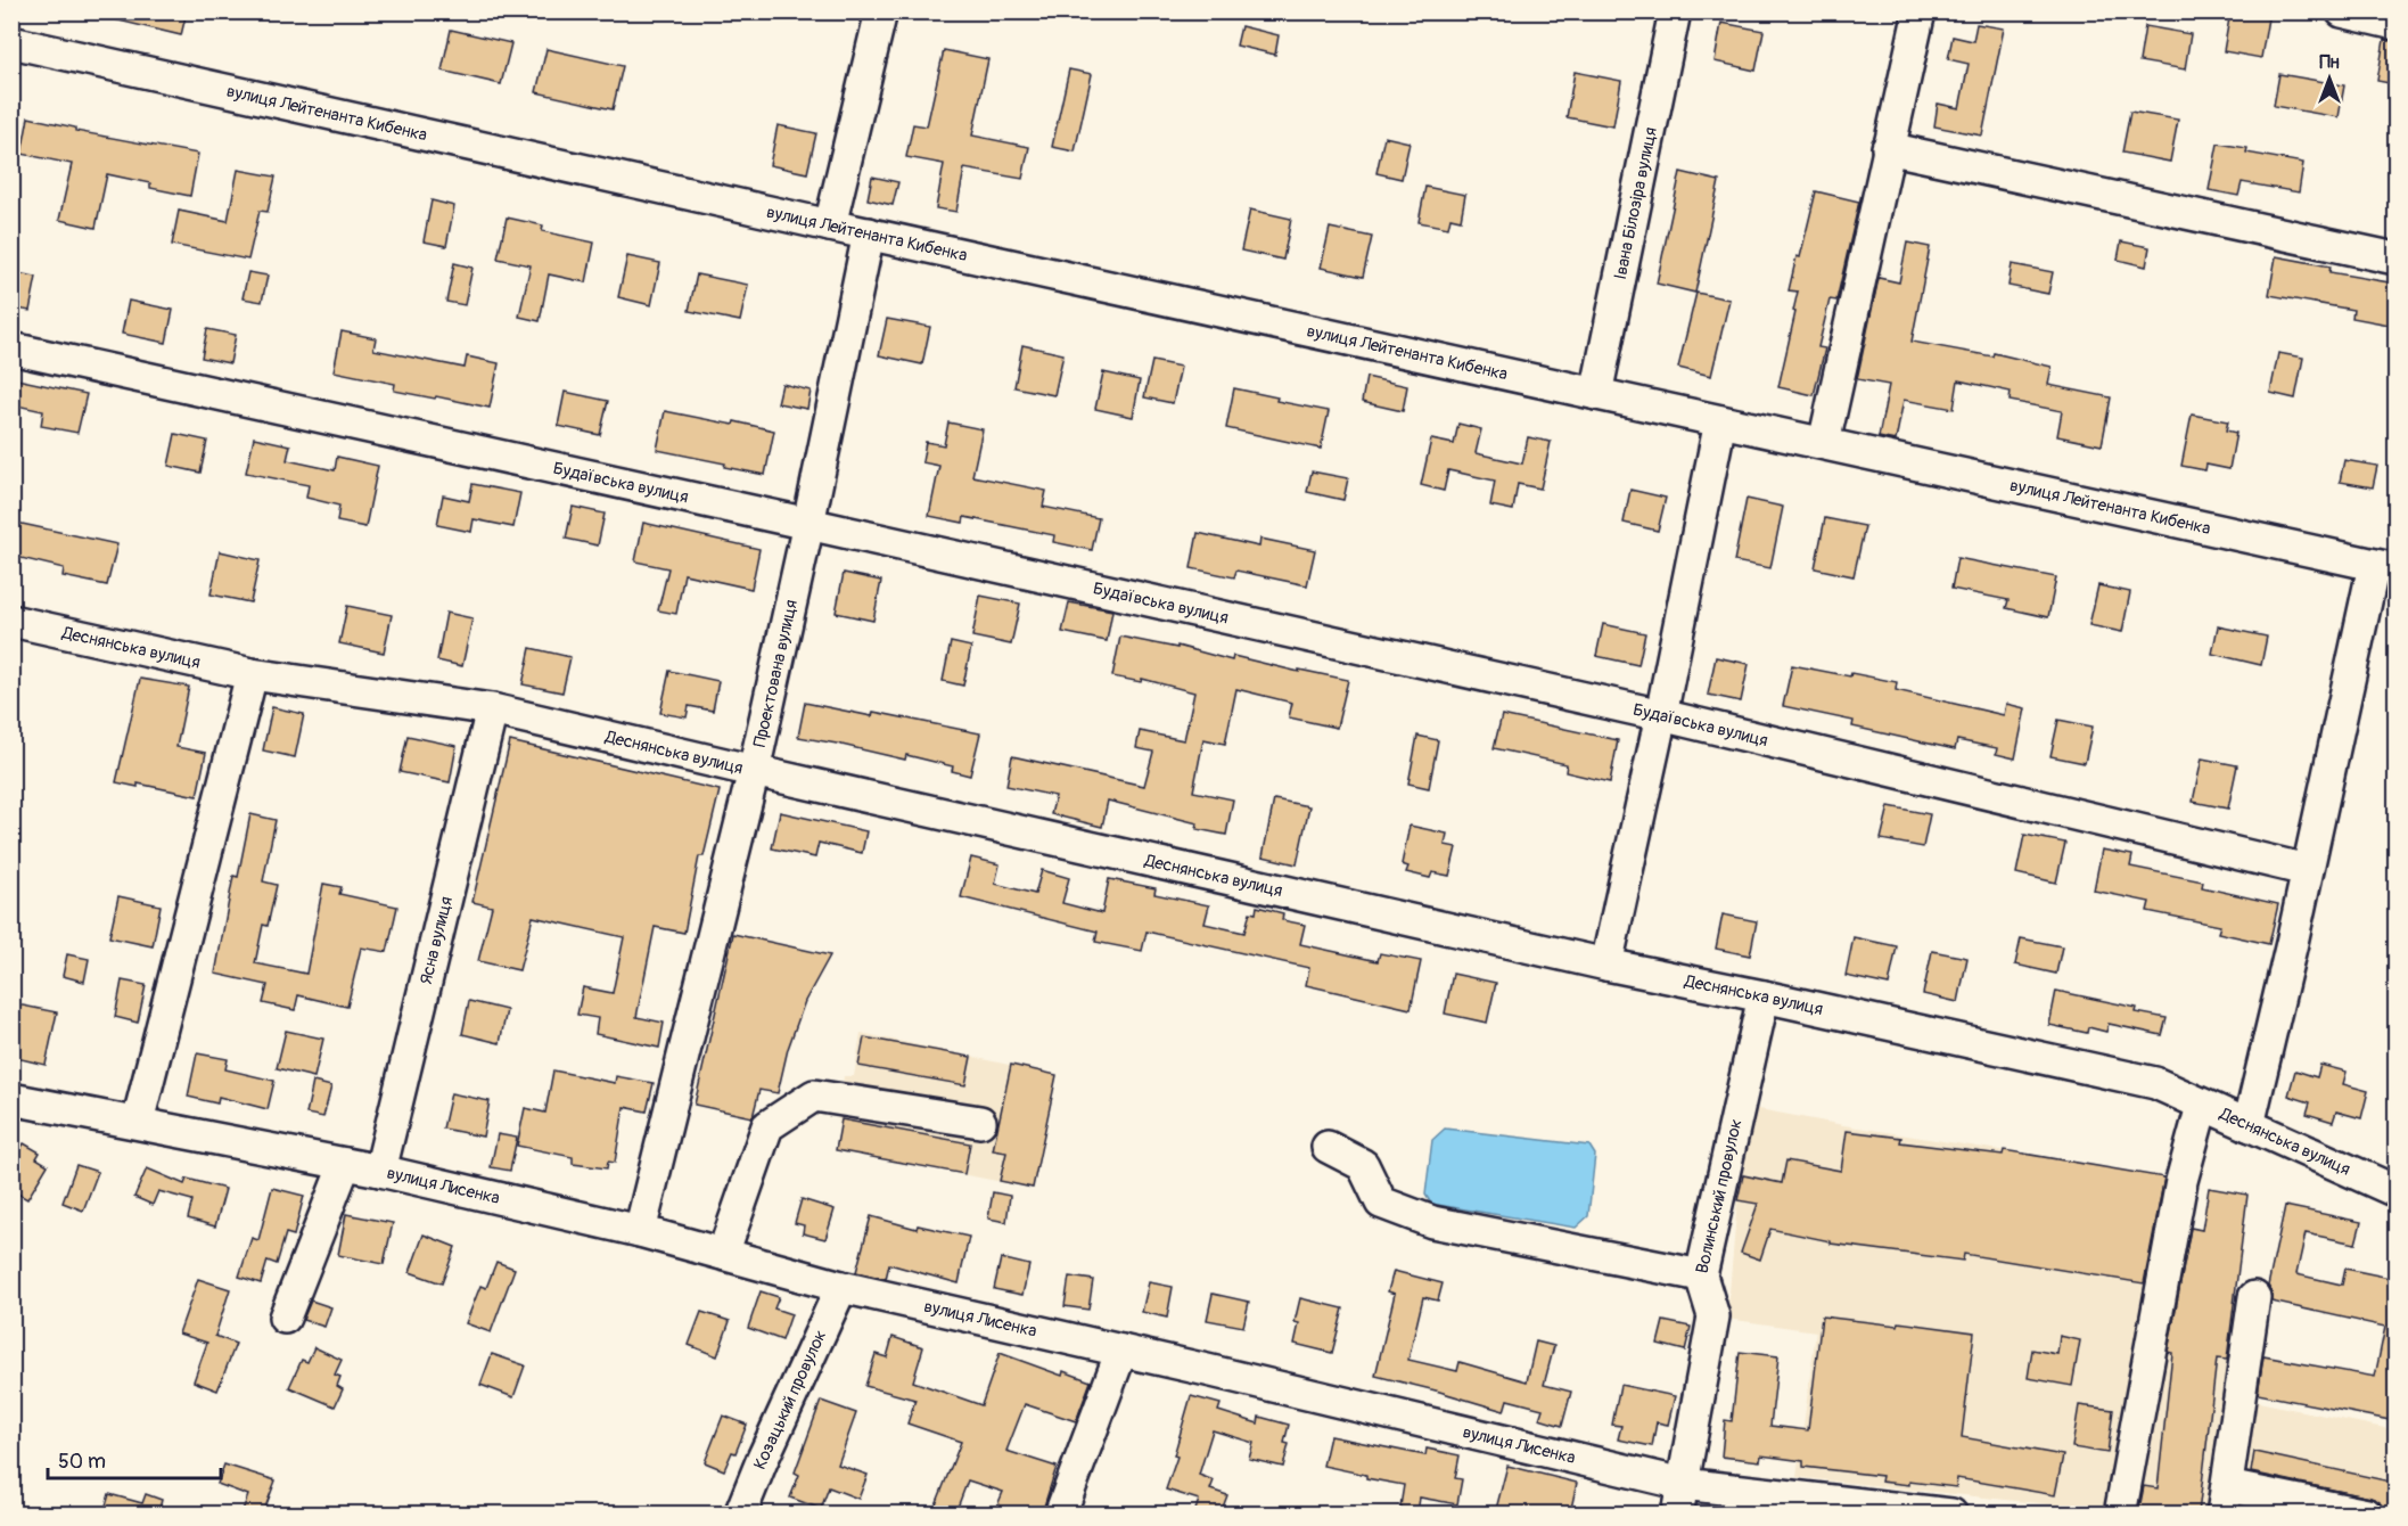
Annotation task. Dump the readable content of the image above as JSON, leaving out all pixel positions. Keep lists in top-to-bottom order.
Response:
{
  "streets": {
    "street": [
      "вулиця Лейтенанта Кибенка",
      "Івана Білозіра вулиця",
      "Будаївська вулиця",
      "Деснянська вулиця",
      "Проектована вулиця",
      "Ясна вулиця",
      "вулиця Лисенка",
      "Волинський провулок",
      "Козацький провулок"
    ]
  },
  "crossings": [
    ["вулиця Лейтенанта Кибенка", "Івана Білозіра вулиця"],
    ["вулиця Лейтенанта Кибенка", "Проектована вулиця"],
    ["Будаївська вулиця", "Проектована вулиця"],
    ["Деснянська вулиця", "Проектована вулиця"],
    ["Деснянська вулиця", "Ясна вулиця"],
    ["Деснянська вулиця", "Волинський провулок"],
    ["Проектована вулиця", "вулиця Лисенка"],
    ["Ясна вулиця", "вулиця Лисенка"],
    ["вулиця Лисенка", "Волинський провулок"],
    ["вулиця Лисенка", "Козацький провулок"]
  ],
  "scale_bar": "50 m",
  "north": "top"
}
